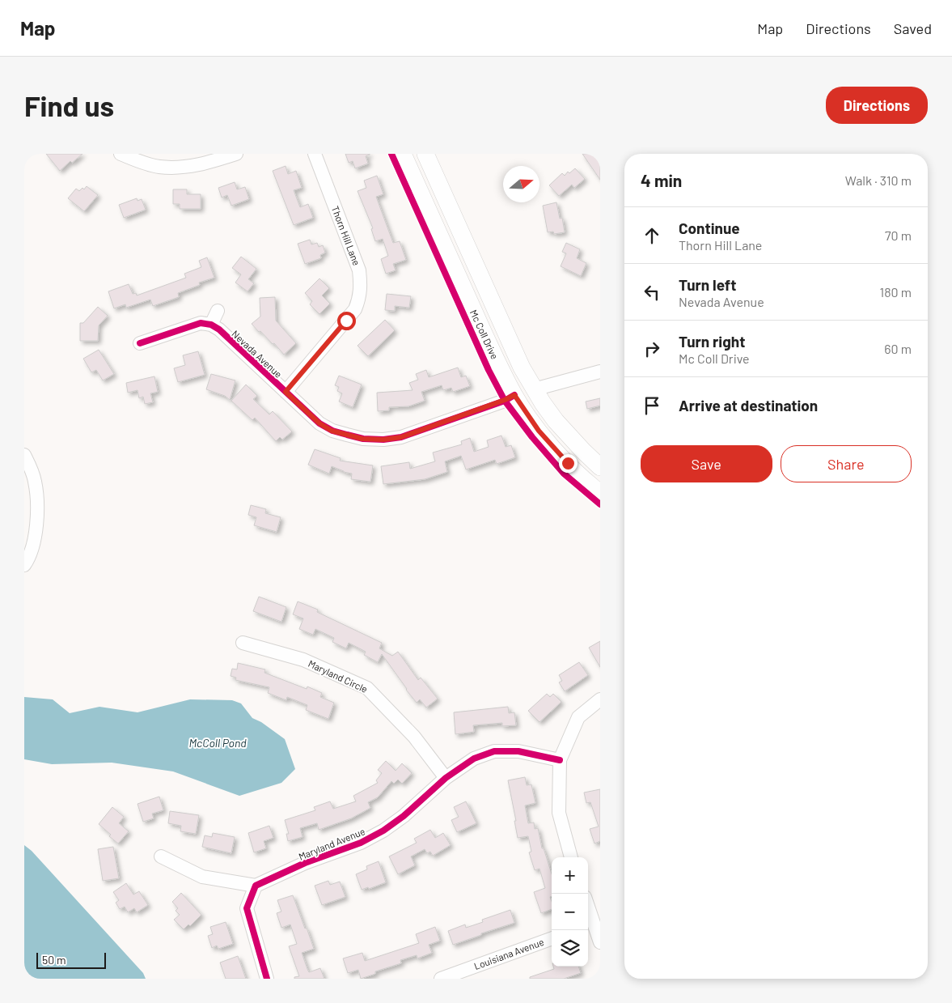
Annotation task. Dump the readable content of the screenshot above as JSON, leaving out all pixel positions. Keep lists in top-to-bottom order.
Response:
{
  "streets": {
    "main road": ["Mc Coll Drive"],
    "street": [
      "Thorn Hill Lane",
      "Nevada Avenue",
      "Maryland Circle",
      "Maryland Avenue",
      "Louisiana Avenue"
    ]
  },
  "crossings": [
    ["Thorn Hill Lane", "Nevada Avenue"],
    ["Mc Coll Drive", "Nevada Avenue"],
    ["Maryland Circle", "Maryland Avenue"]
  ],
  "water": ["McColl Pond"],
  "scale_bar": "50 m",
  "north": "right",
  "page": {
    "header": "Map",
    "nav": ["Map", "Directions", "Saved"],
    "buttons": [
      "Directions",
      ["Save", "Share"]
    ],
    "title": "Find us",
    "heading": ["4 min", "Walk · 310 m"],
    "list": [
      ["Continue", "Thorn Hill Lane", "70 m"],
      ["Turn left", "Nevada Avenue", "180 m"],
      ["Turn right", "Mc Coll Drive", "60 m"],
      "Arrive at destination"
    ],
    "map_buttons": ["+", "−"],
    "scale": "50 m"
  }
}
